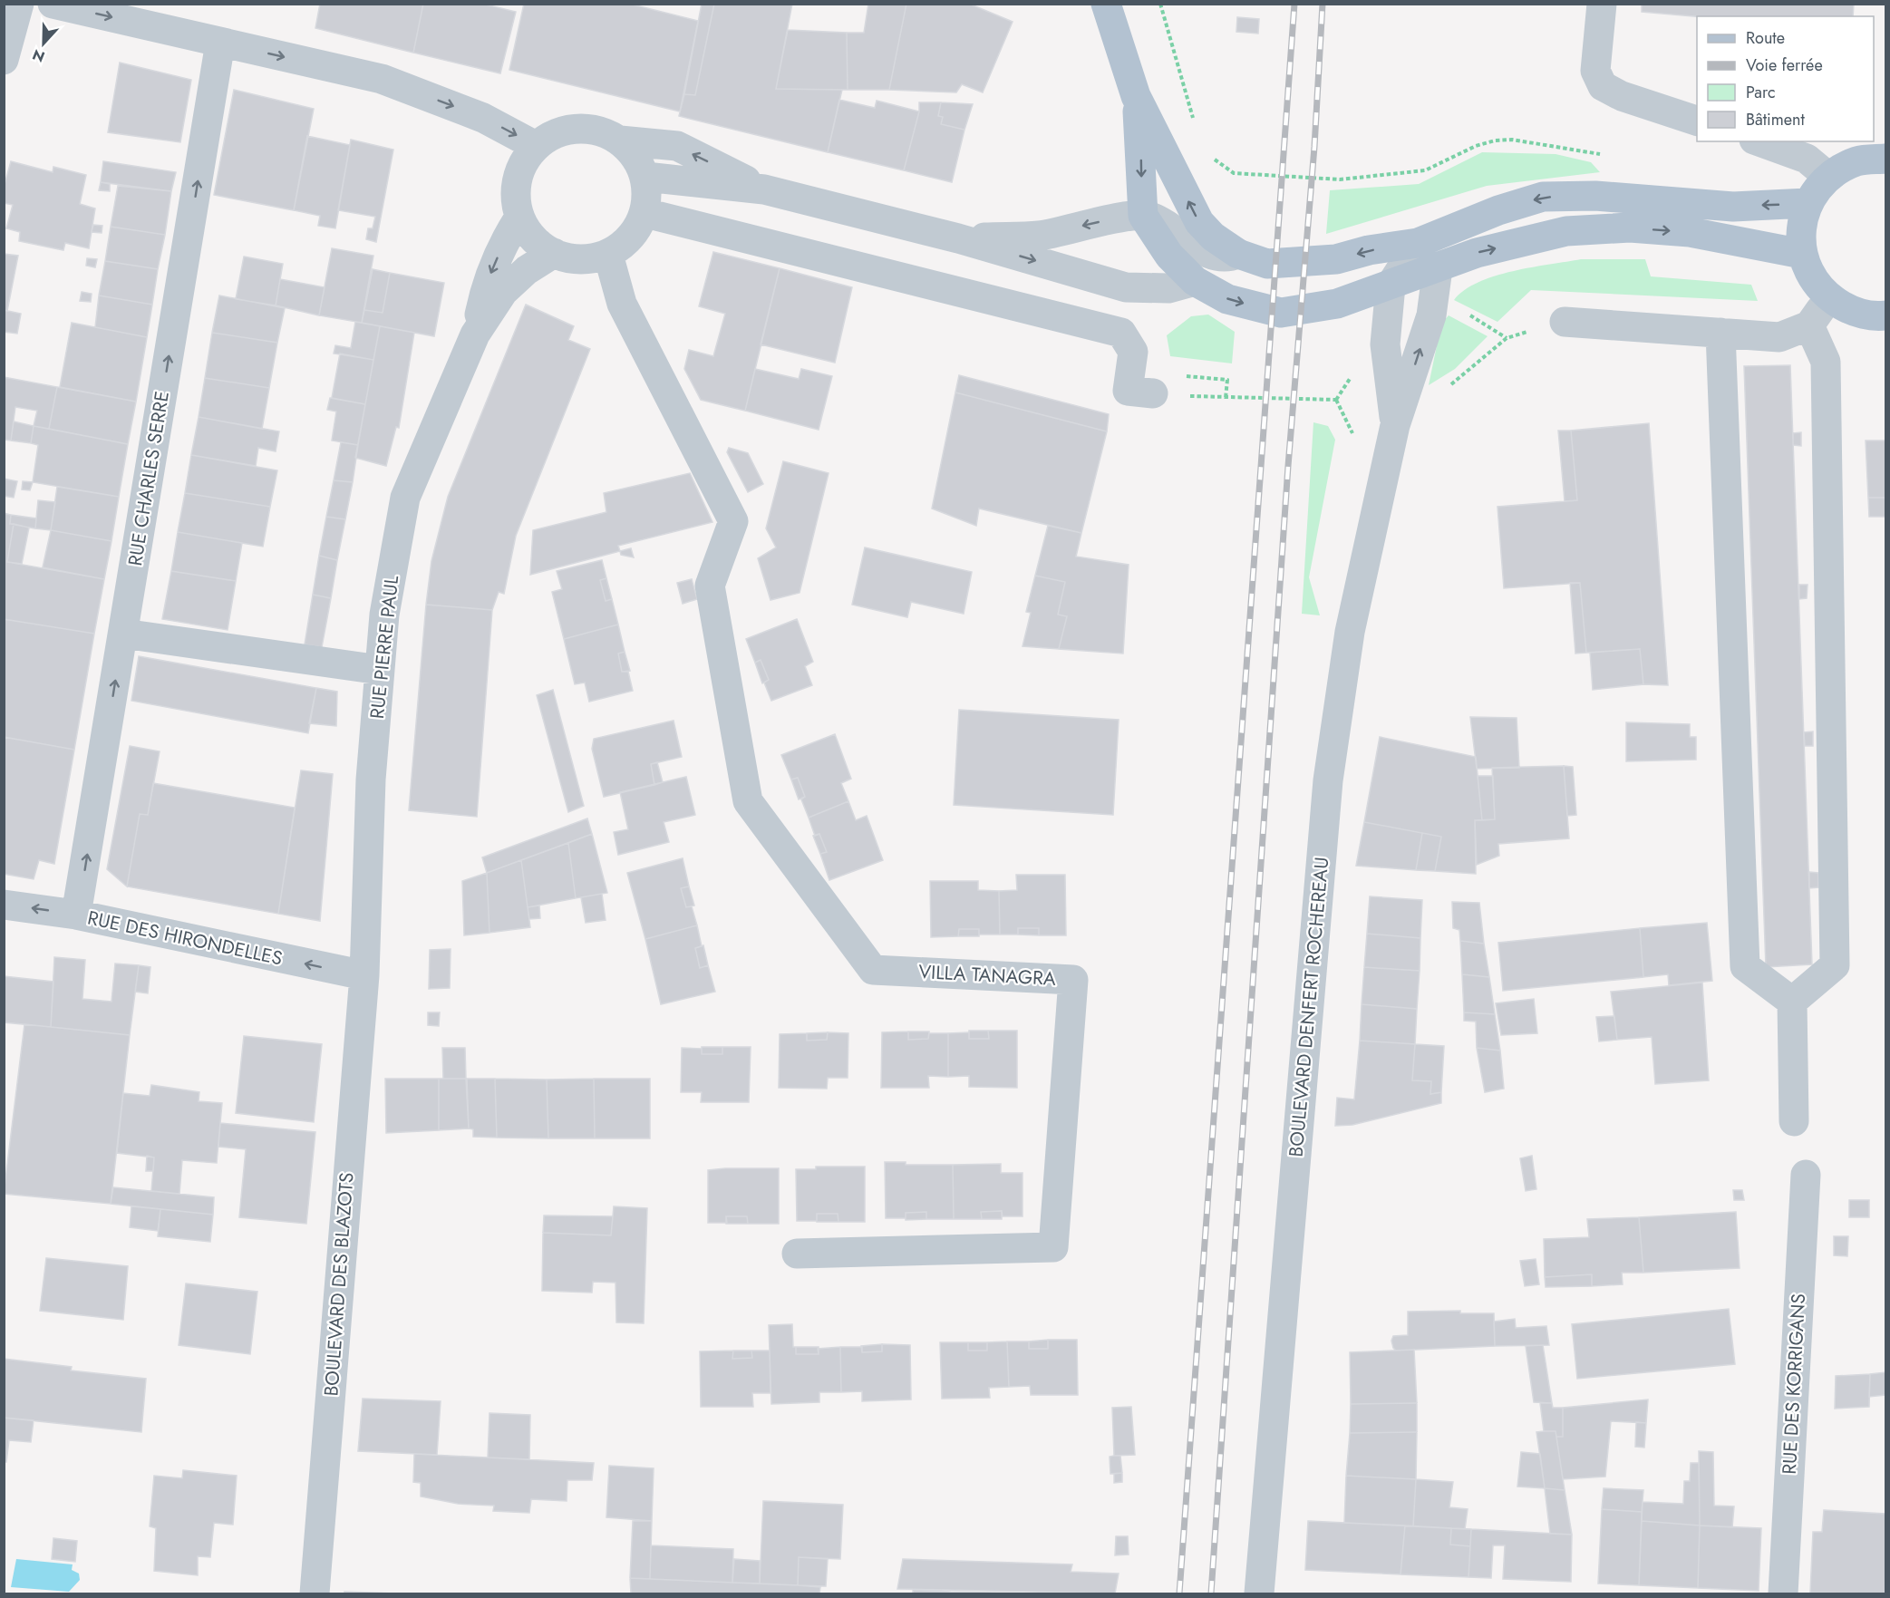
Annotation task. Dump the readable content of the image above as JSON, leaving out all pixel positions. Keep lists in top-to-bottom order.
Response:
{
  "streets": {
    "street": [
      "RUE CHARLES SERRE",
      "RUE PIERRE PAUL",
      "RUE DES HIRONDELLES",
      "VILLA TANAGRA",
      "BOULEVARD DENFERT ROCHEREAU",
      "BOULEVARD DES BLAZOTS",
      "RUE DES KORRIGANS"
    ]
  },
  "crossings": [
    ["RUE CHARLES SERRE", "RUE DES HIRONDELLES"],
    ["RUE PIERRE PAUL", "RUE DES HIRONDELLES"],
    ["RUE PIERRE PAUL", "VILLA TANAGRA"],
    ["RUE PIERRE PAUL", "BOULEVARD DES BLAZOTS"],
    ["RUE DES HIRONDELLES", "BOULEVARD DES BLAZOTS"]
  ],
  "one_way": ["RUE CHARLES SERRE", "RUE DES HIRONDELLES"],
  "legend": [
    "Route",
    "Voie ferrée",
    "Parc",
    "Bâtiment"
  ],
  "north": "bottom"
}
